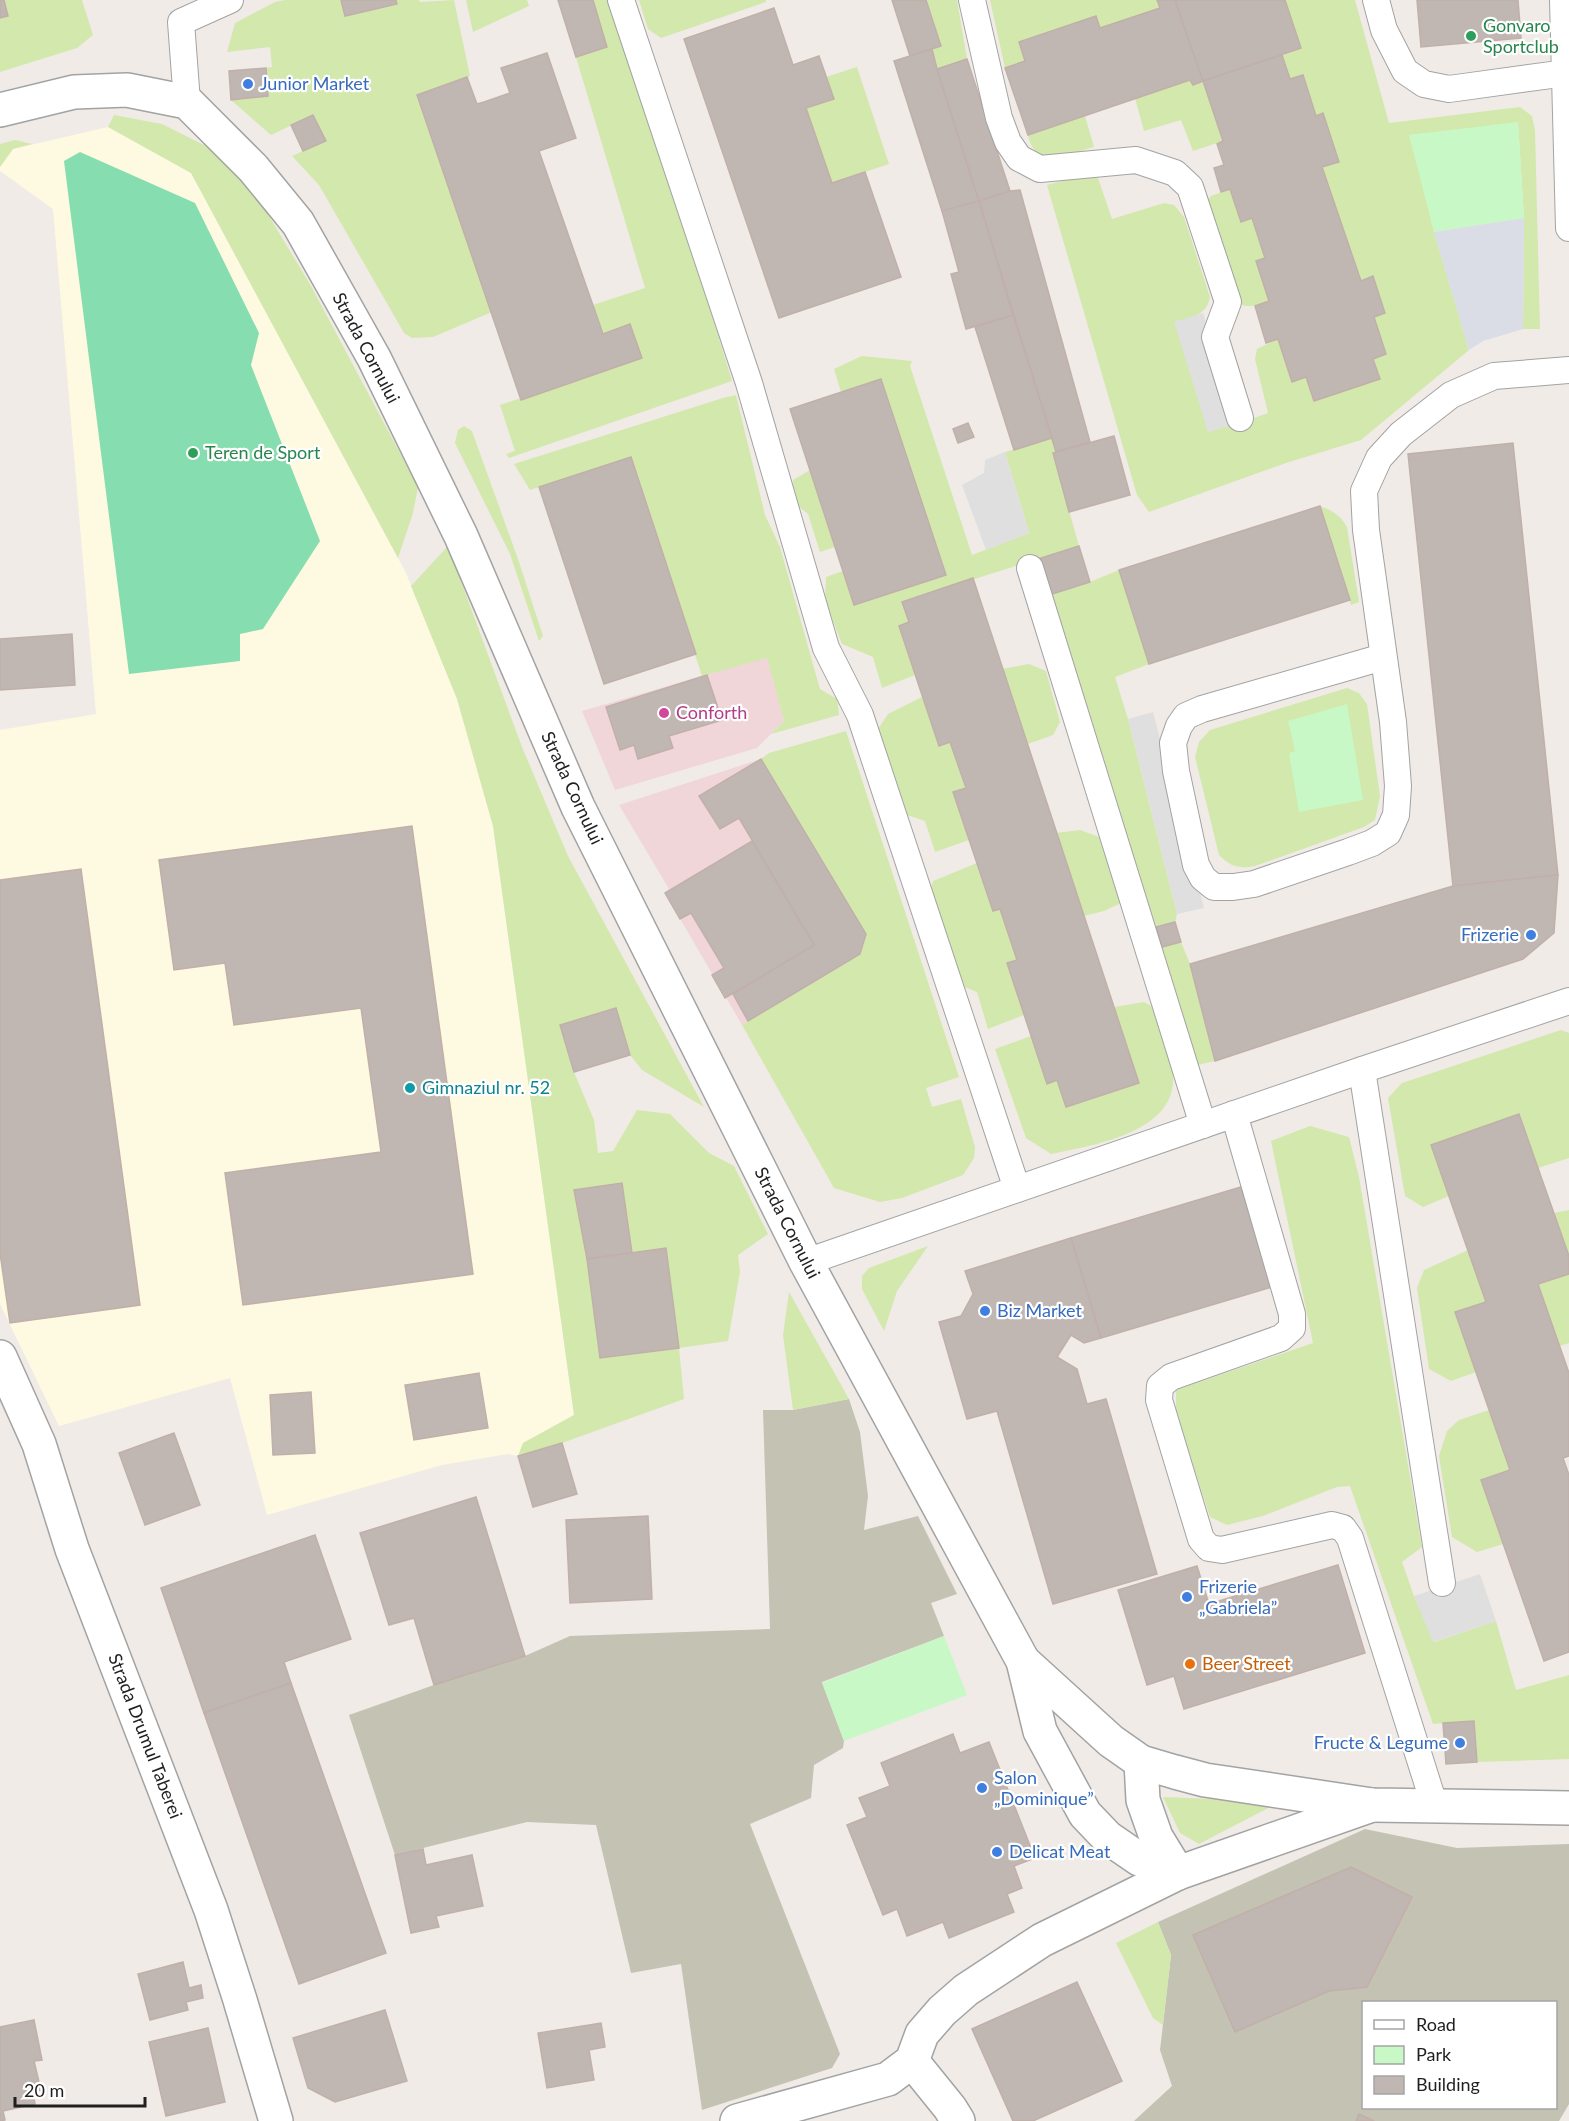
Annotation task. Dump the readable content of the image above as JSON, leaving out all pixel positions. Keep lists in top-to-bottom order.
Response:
{
  "streets": {
    "street": ["Strada Cornului", "Strada Drumul Taberei"]
  },
  "places": [
    "Gonvaro Sportclub",
    "Junior Market",
    "Teren de Sport",
    "Conforth",
    "Frizerie",
    "Gimnaziul nr. 52",
    "Biz Market",
    "Frizerie „Gabriela”",
    "Beer Street",
    "Fructe & Legume",
    "Salon „Dominique”",
    "Delicat Meat"
  ],
  "legend": ["Road", "Park", "Building"],
  "scale_bar": "20 m"
}
